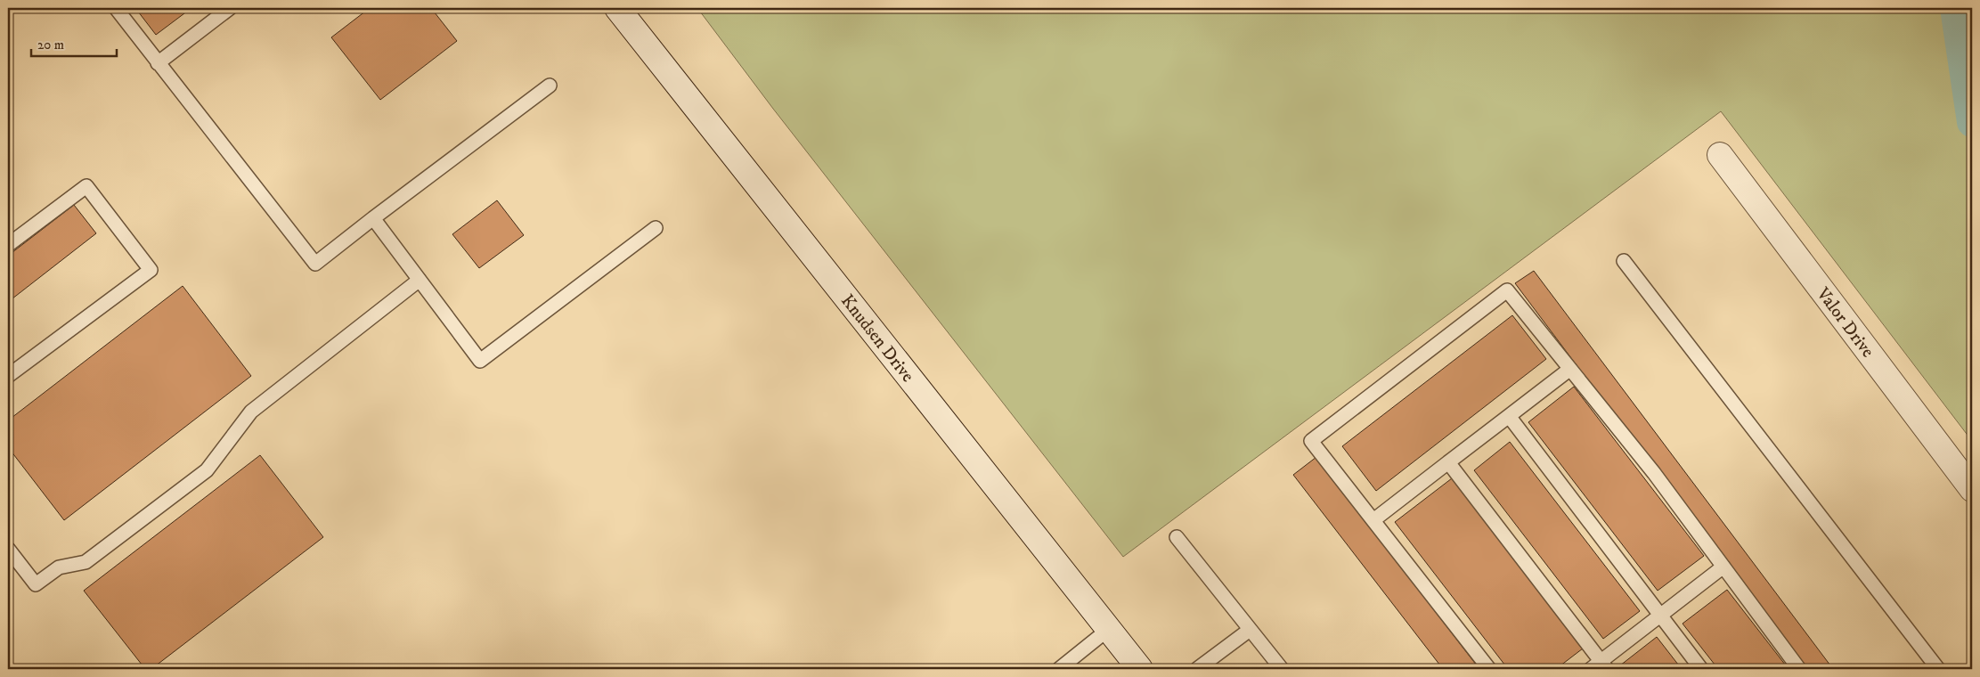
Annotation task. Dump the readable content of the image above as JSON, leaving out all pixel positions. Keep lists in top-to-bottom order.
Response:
{
  "streets": {
    "main road": ["Valor Drive", "Knudsen Drive"]
  },
  "scale_bar": "20 m"
}
